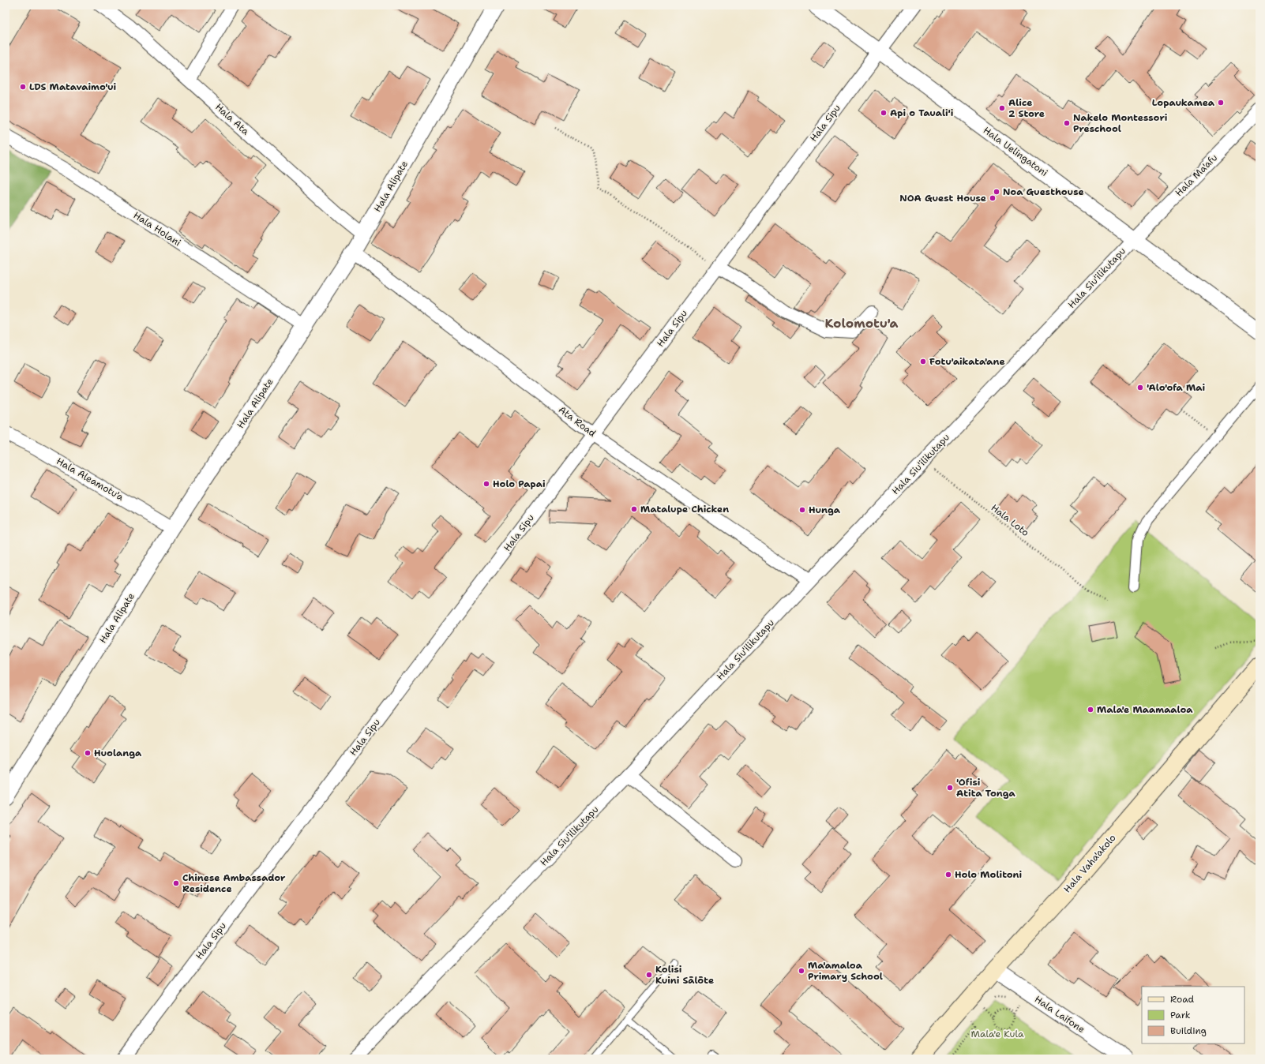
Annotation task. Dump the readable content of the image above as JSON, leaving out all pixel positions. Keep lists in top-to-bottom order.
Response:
{
  "streets": {
    "main road": ["Hala Vaha'akolo"],
    "street": [
      "Hala Ata",
      "Hala Sipu",
      "Hala Uelingatoni",
      "Hala Ma'afu",
      "Hala Alipate",
      "Hala Holani",
      "Hala Siu'ilikutapu",
      "Ata Road",
      "Hala Aleamotu'a",
      "Hala Laifone"
    ],
    "path": ["Hala Loto"]
  },
  "crossings": [
    ["Hala Ata", "Hala Alipate"],
    ["Hala Sipu", "Hala Uelingatoni"],
    ["Hala Sipu", "Ata Road"],
    ["Hala Uelingatoni", "Hala Ma'afu"],
    ["Hala Uelingatoni", "Hala Siu'ilikutapu"],
    ["Hala Ma'afu", "Hala Siu'ilikutapu"],
    ["Hala Alipate", "Hala Holani"],
    ["Hala Alipate", "Ata Road"],
    ["Hala Alipate", "Hala Aleamotu'a"],
    ["Hala Siu'ilikutapu", "Ata Road"],
    ["Hala Siu'ilikutapu", "Hala Loto"],
    ["Hala Vaha'akolo", "Hala Laifone"]
  ],
  "districts": ["Kolomotu'a"],
  "parks": ["Mala'e Kula"],
  "places": [
    "LDS Matavaimo'ui",
    "Lopaukamea",
    "Alice 2 Store",
    "Api o Tauali'i",
    "Nakelo Montessori Preschool",
    "Noa Guesthouse",
    "NOA Guest House",
    "Fotu'aikata'ane",
    "'Alo'ofa Mai",
    "Holo Papai",
    "Matalupe Chicken",
    "Hunga",
    "Mala'e Maamaaloa",
    "Huolanga",
    "'Ofisi Atita Tonga",
    "Holo Molitoni",
    "Chinese Ambassador Residence",
    "Ma'amaloa Primary School",
    "Kolisi Kuini Sālōte"
  ],
  "legend": ["Road", "Park", "Building"]
}
